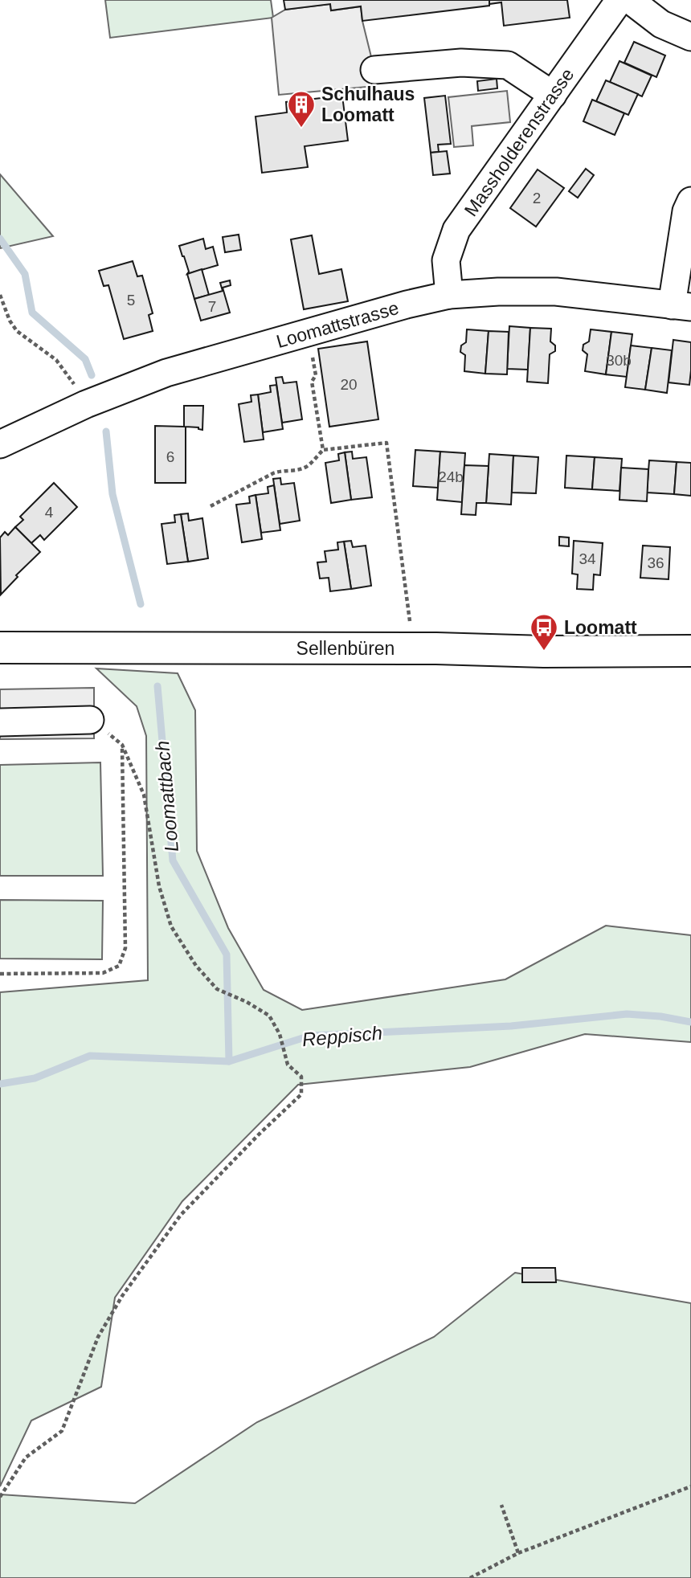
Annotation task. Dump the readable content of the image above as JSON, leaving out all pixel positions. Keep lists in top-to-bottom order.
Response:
{
  "streets": {
    "main road": ["Sellenbüren"],
    "street": ["Massholderenstrasse", "Loomattstrasse"]
  },
  "crossings": [
    ["Massholderenstrasse", "Loomattstrasse"]
  ],
  "water": ["Loomattbach", "Reppisch"],
  "places": {
    "building": ["Schulhaus Loomatt"],
    "bus stop": ["Loomatt"]
  },
  "house_numbers": [
    "2",
    "5",
    "7",
    "30b",
    "20",
    "6",
    "24b",
    "4",
    "34",
    "36"
  ]
}
